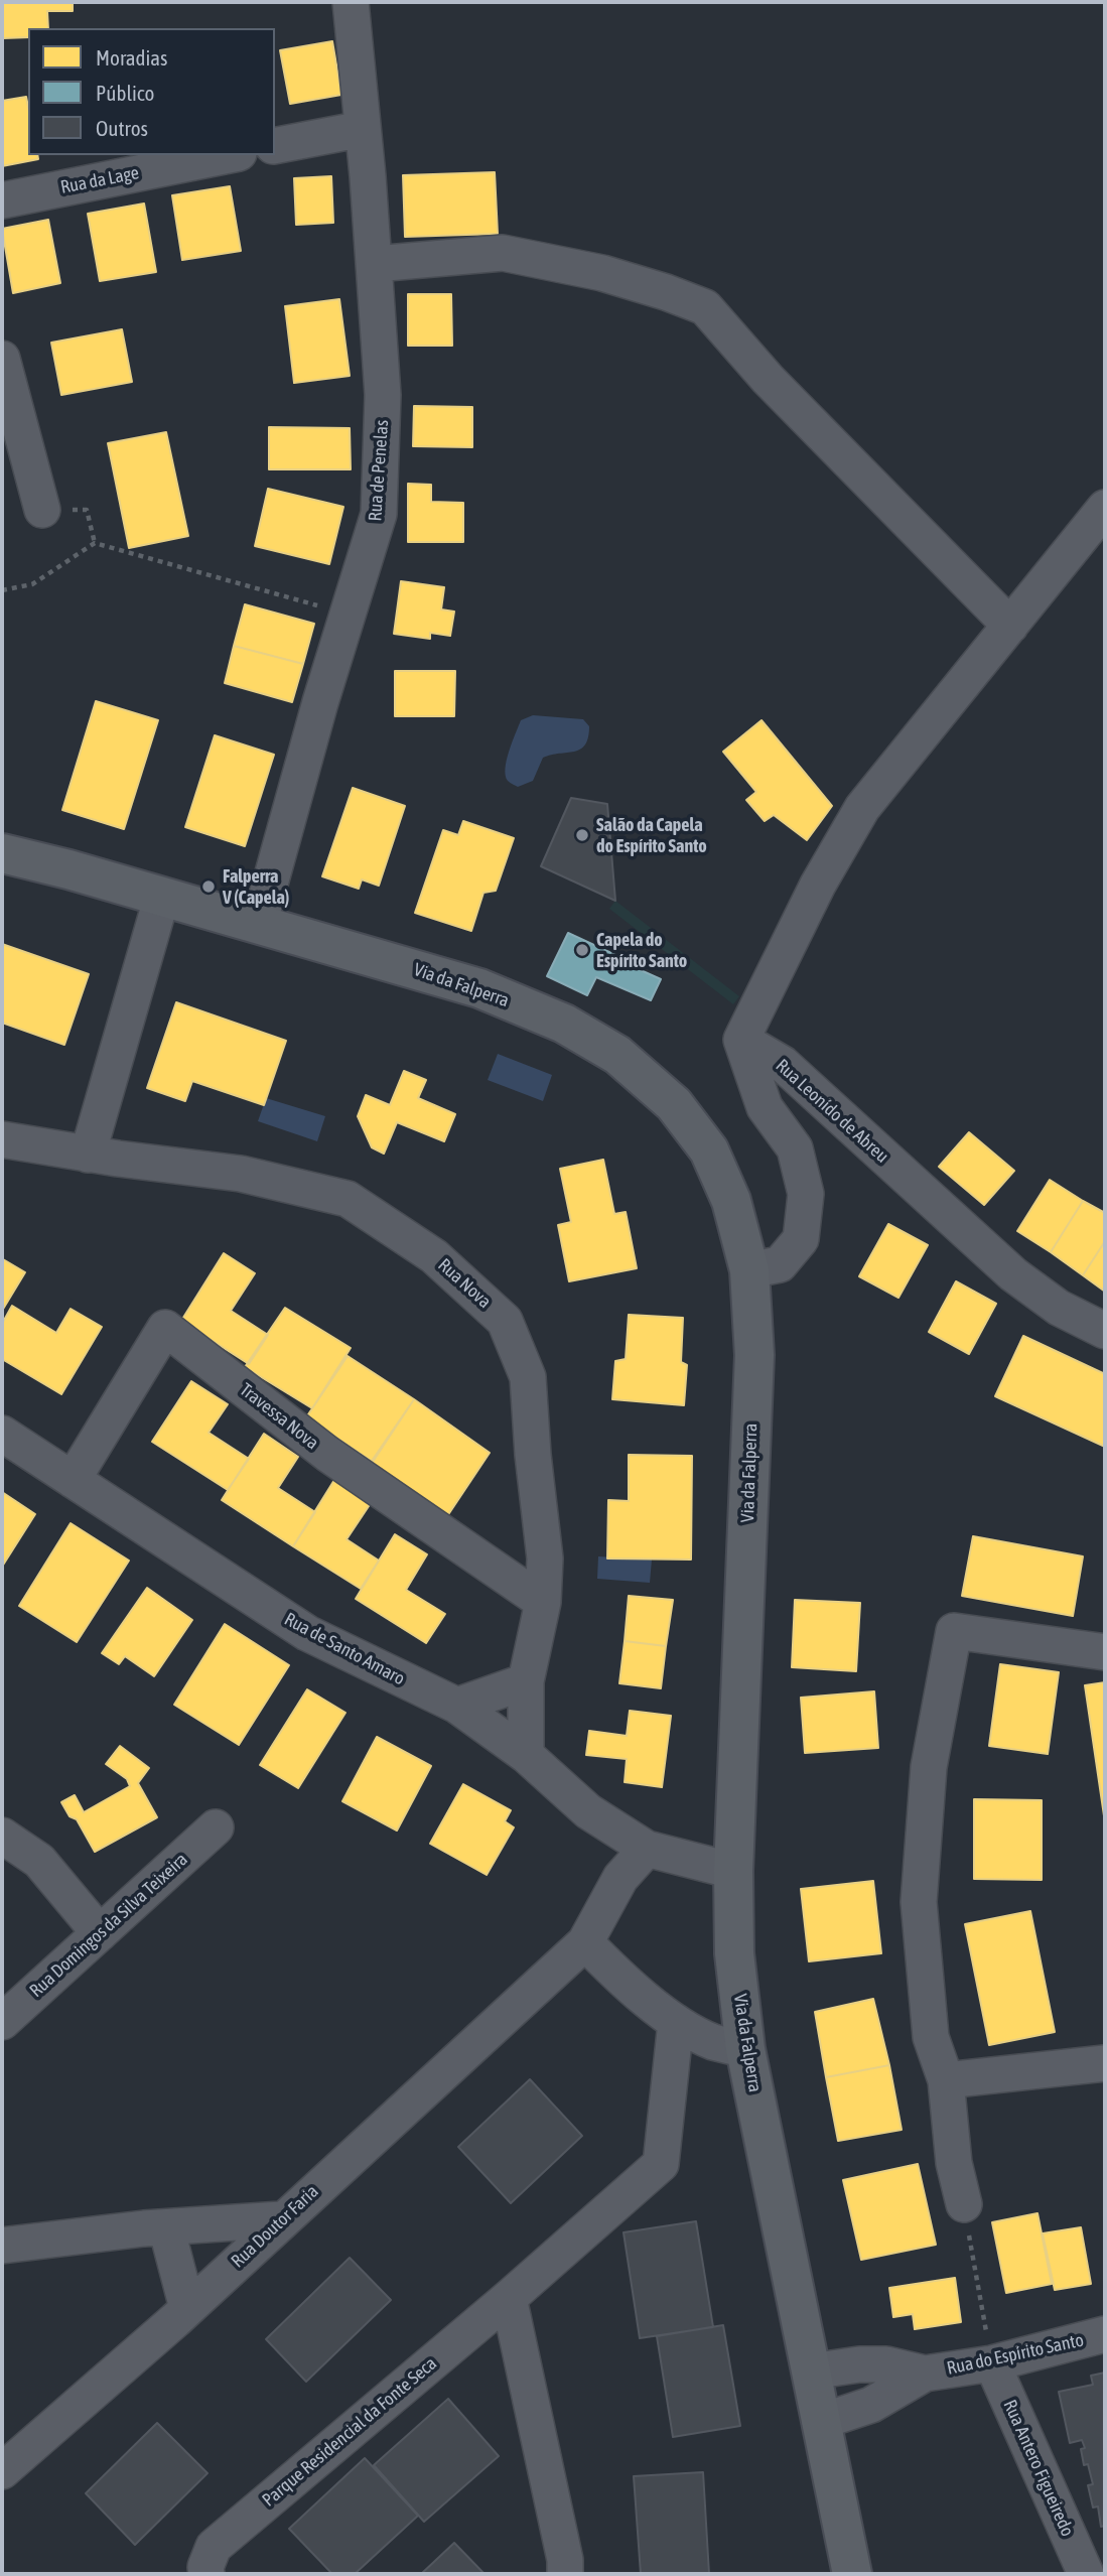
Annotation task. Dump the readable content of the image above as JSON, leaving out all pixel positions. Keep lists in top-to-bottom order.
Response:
{
  "streets": {
    "main road": ["Via da Falperra"],
    "street": [
      "Rua da Lage",
      "Rua de Penelas",
      "Rua Leonído de Abreu",
      "Rua Nova",
      "Travessa Nova",
      "Rua de Santo Amaro",
      "Rua Domingos da Silva Teixeira",
      "Rua Doutor Faria",
      "Rua do Espírito Santo",
      "Parque Residencial da Fonte Seca",
      "Rua Antero Figueiredo"
    ]
  },
  "crossings": [
    ["Rua de Penelas", "Via da Falperra"],
    ["Via da Falperra", "Rua Leonído de Abreu"],
    ["Via da Falperra", "Rua de Santo Amaro"],
    ["Rua Nova", "Travessa Nova"],
    ["Rua Nova", "Rua de Santo Amaro"],
    ["Travessa Nova", "Rua de Santo Amaro"],
    ["Rua de Santo Amaro", "Rua Doutor Faria"],
    ["Rua do Espírito Santo", "Rua Antero Figueiredo"]
  ],
  "places": ["Salão da Capela do Espírito Santo", "Falperra V (Capela)", "Capela do Espírito Santo"],
  "legend": ["Moradias", "Público", "Outros"]
}
